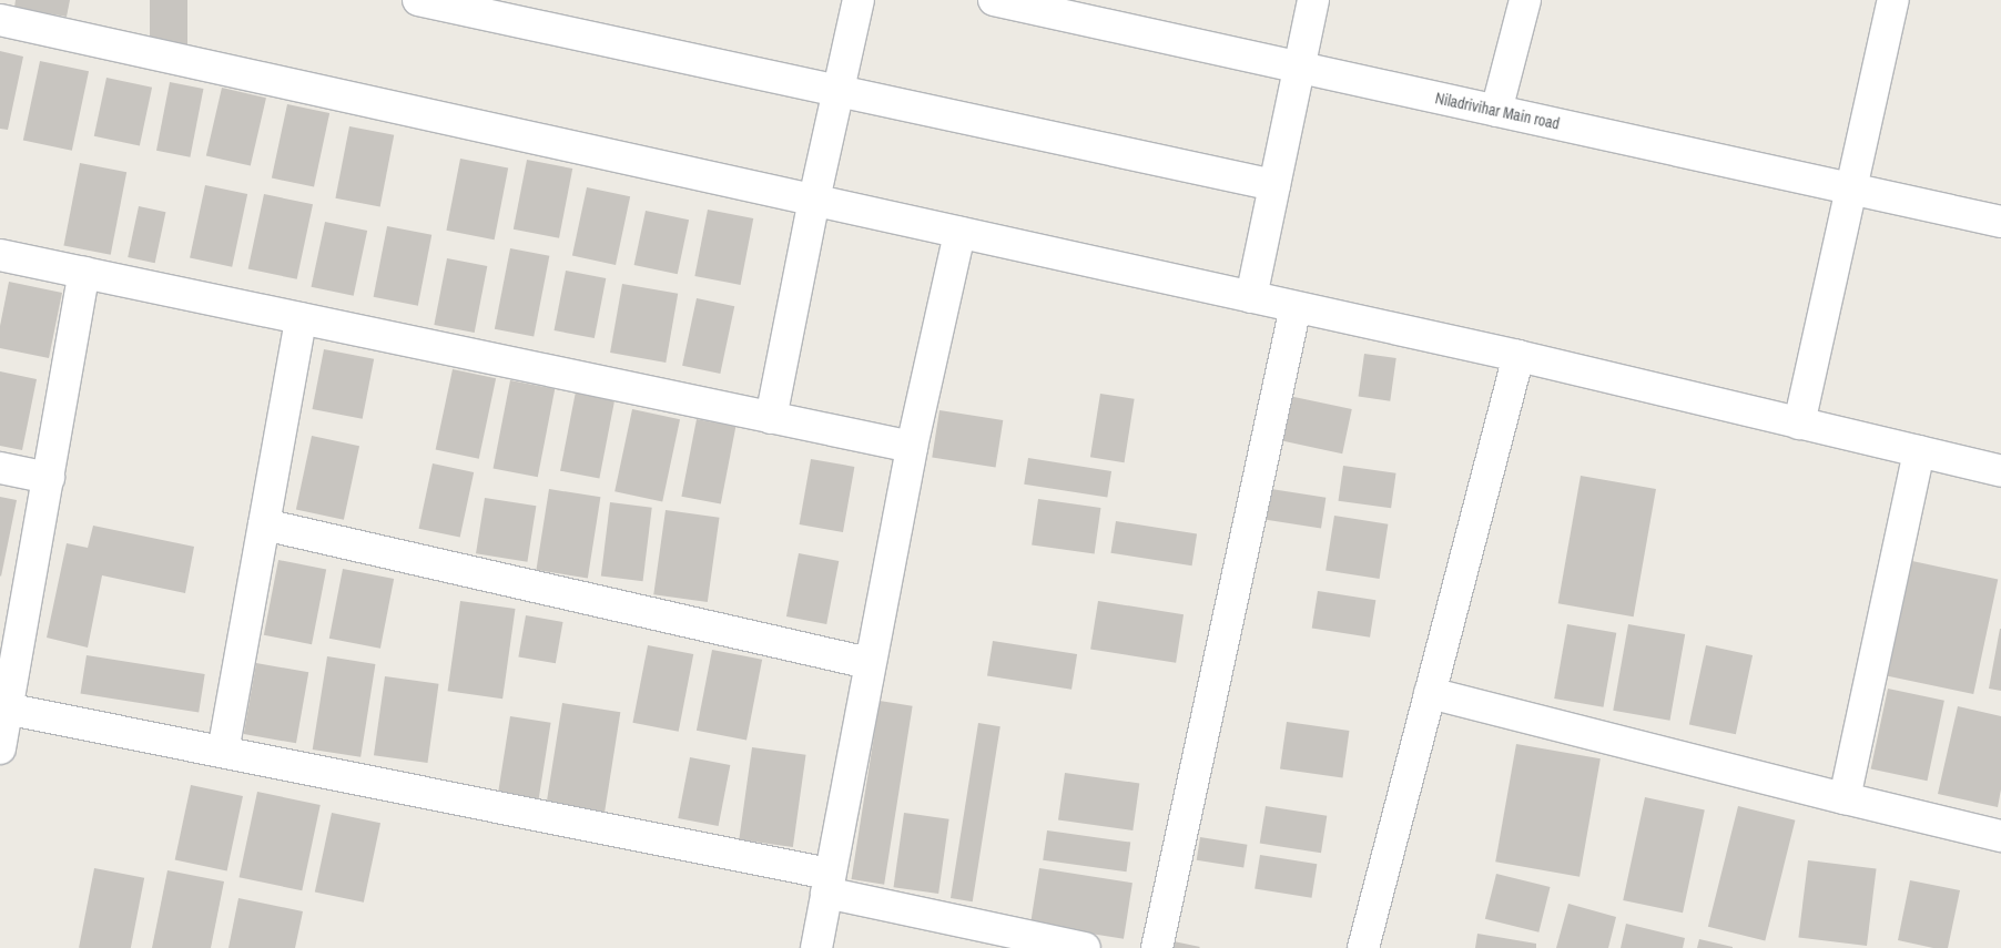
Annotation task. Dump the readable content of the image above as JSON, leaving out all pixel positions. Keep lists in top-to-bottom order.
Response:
{
  "streets": {
    "street": ["Niladrivihar Main road"]
  }
}
